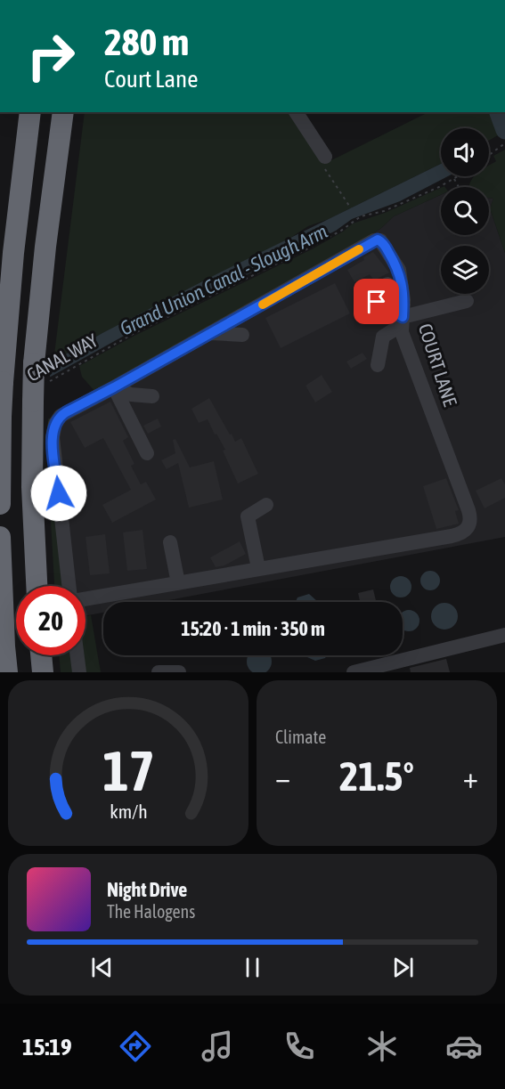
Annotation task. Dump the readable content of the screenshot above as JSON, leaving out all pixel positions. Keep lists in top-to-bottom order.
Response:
{
  "streets": {
    "street": ["COURT LANE"],
    "path": ["CANAL WAY"]
  },
  "water": ["Grand Union Canal - Slough Arm"],
  "page": {
    "turn": ["280 m", "Court Lane"],
    "limit": "20",
    "trip": "15:20 · 1 min · 350 m",
    "tile": "Climate",
    "heat": ["−", "21.5°", "+"],
    "song": ["Night Drive", "The Halogens"],
    "tabs": "15:19",
    "gauge": ["17", "km/h"]
  }
}
